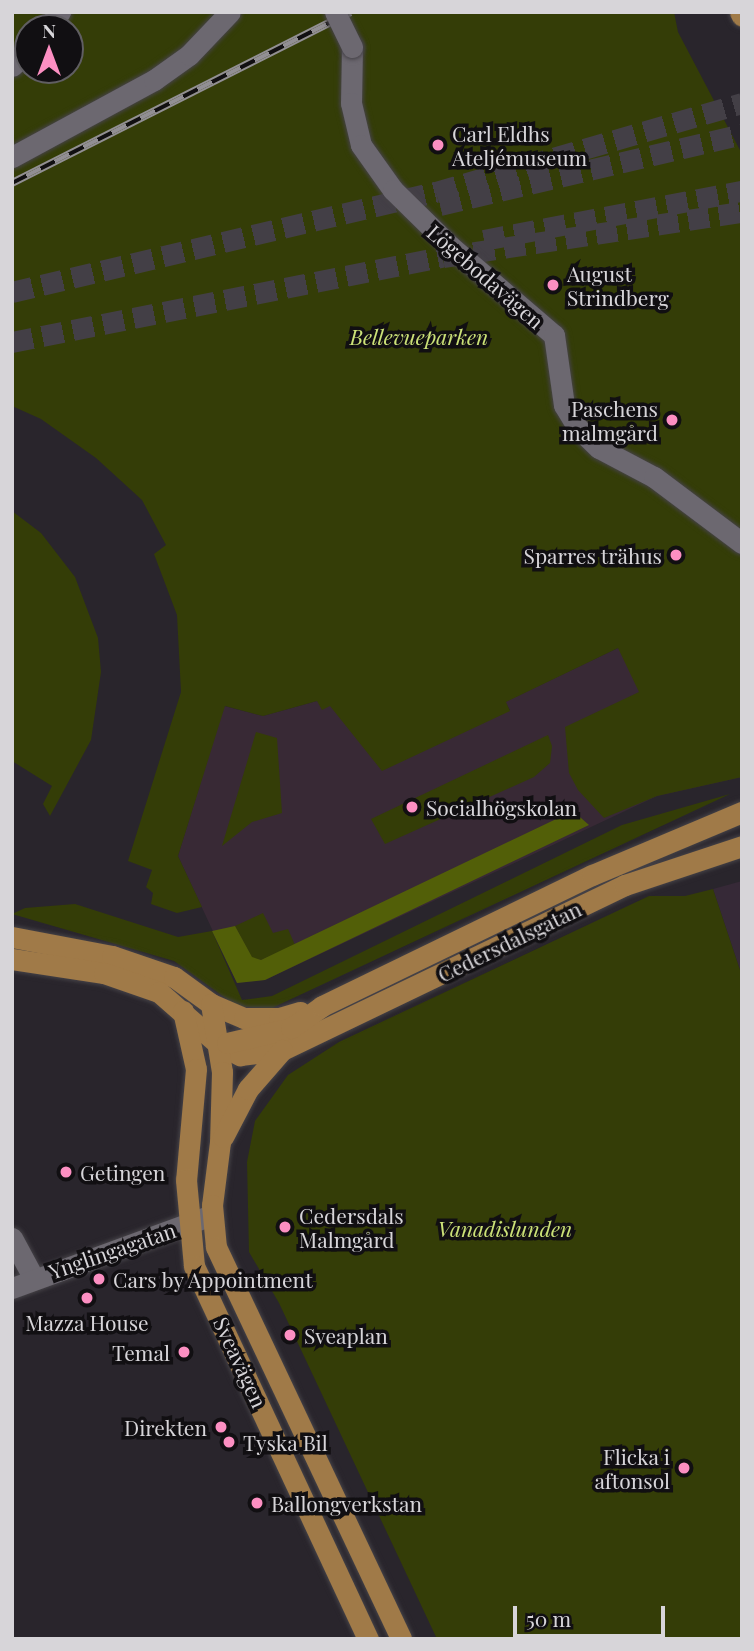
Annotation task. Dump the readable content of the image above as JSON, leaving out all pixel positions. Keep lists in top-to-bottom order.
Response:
{
  "streets": {
    "main road": ["Cedersdalsgatan", "Sveavägen"],
    "street": ["Lögebodavägen", "Ynglingagatan"]
  },
  "crossings": [
    ["Cedersdalsgatan", "Sveavägen"],
    ["Ynglingagatan", "Sveavägen"]
  ],
  "parks": ["Bellevueparken", "Vanadislunden"],
  "places": [
    "Carl Eldhs Ateljémuseum",
    "August Strindberg",
    "Paschens malmgård",
    "Sparres trähus",
    "Socialhögskolan",
    "Getingen",
    "Cedersdals Malmgård",
    "Cars by Appointment",
    "Mazza House",
    "Sveaplan",
    "Temal",
    "Direkten",
    "Tyska Bil",
    "Flicka i aftonsol",
    "Ballongverkstan"
  ],
  "scale_bar": "50 m",
  "north": "top"
}
